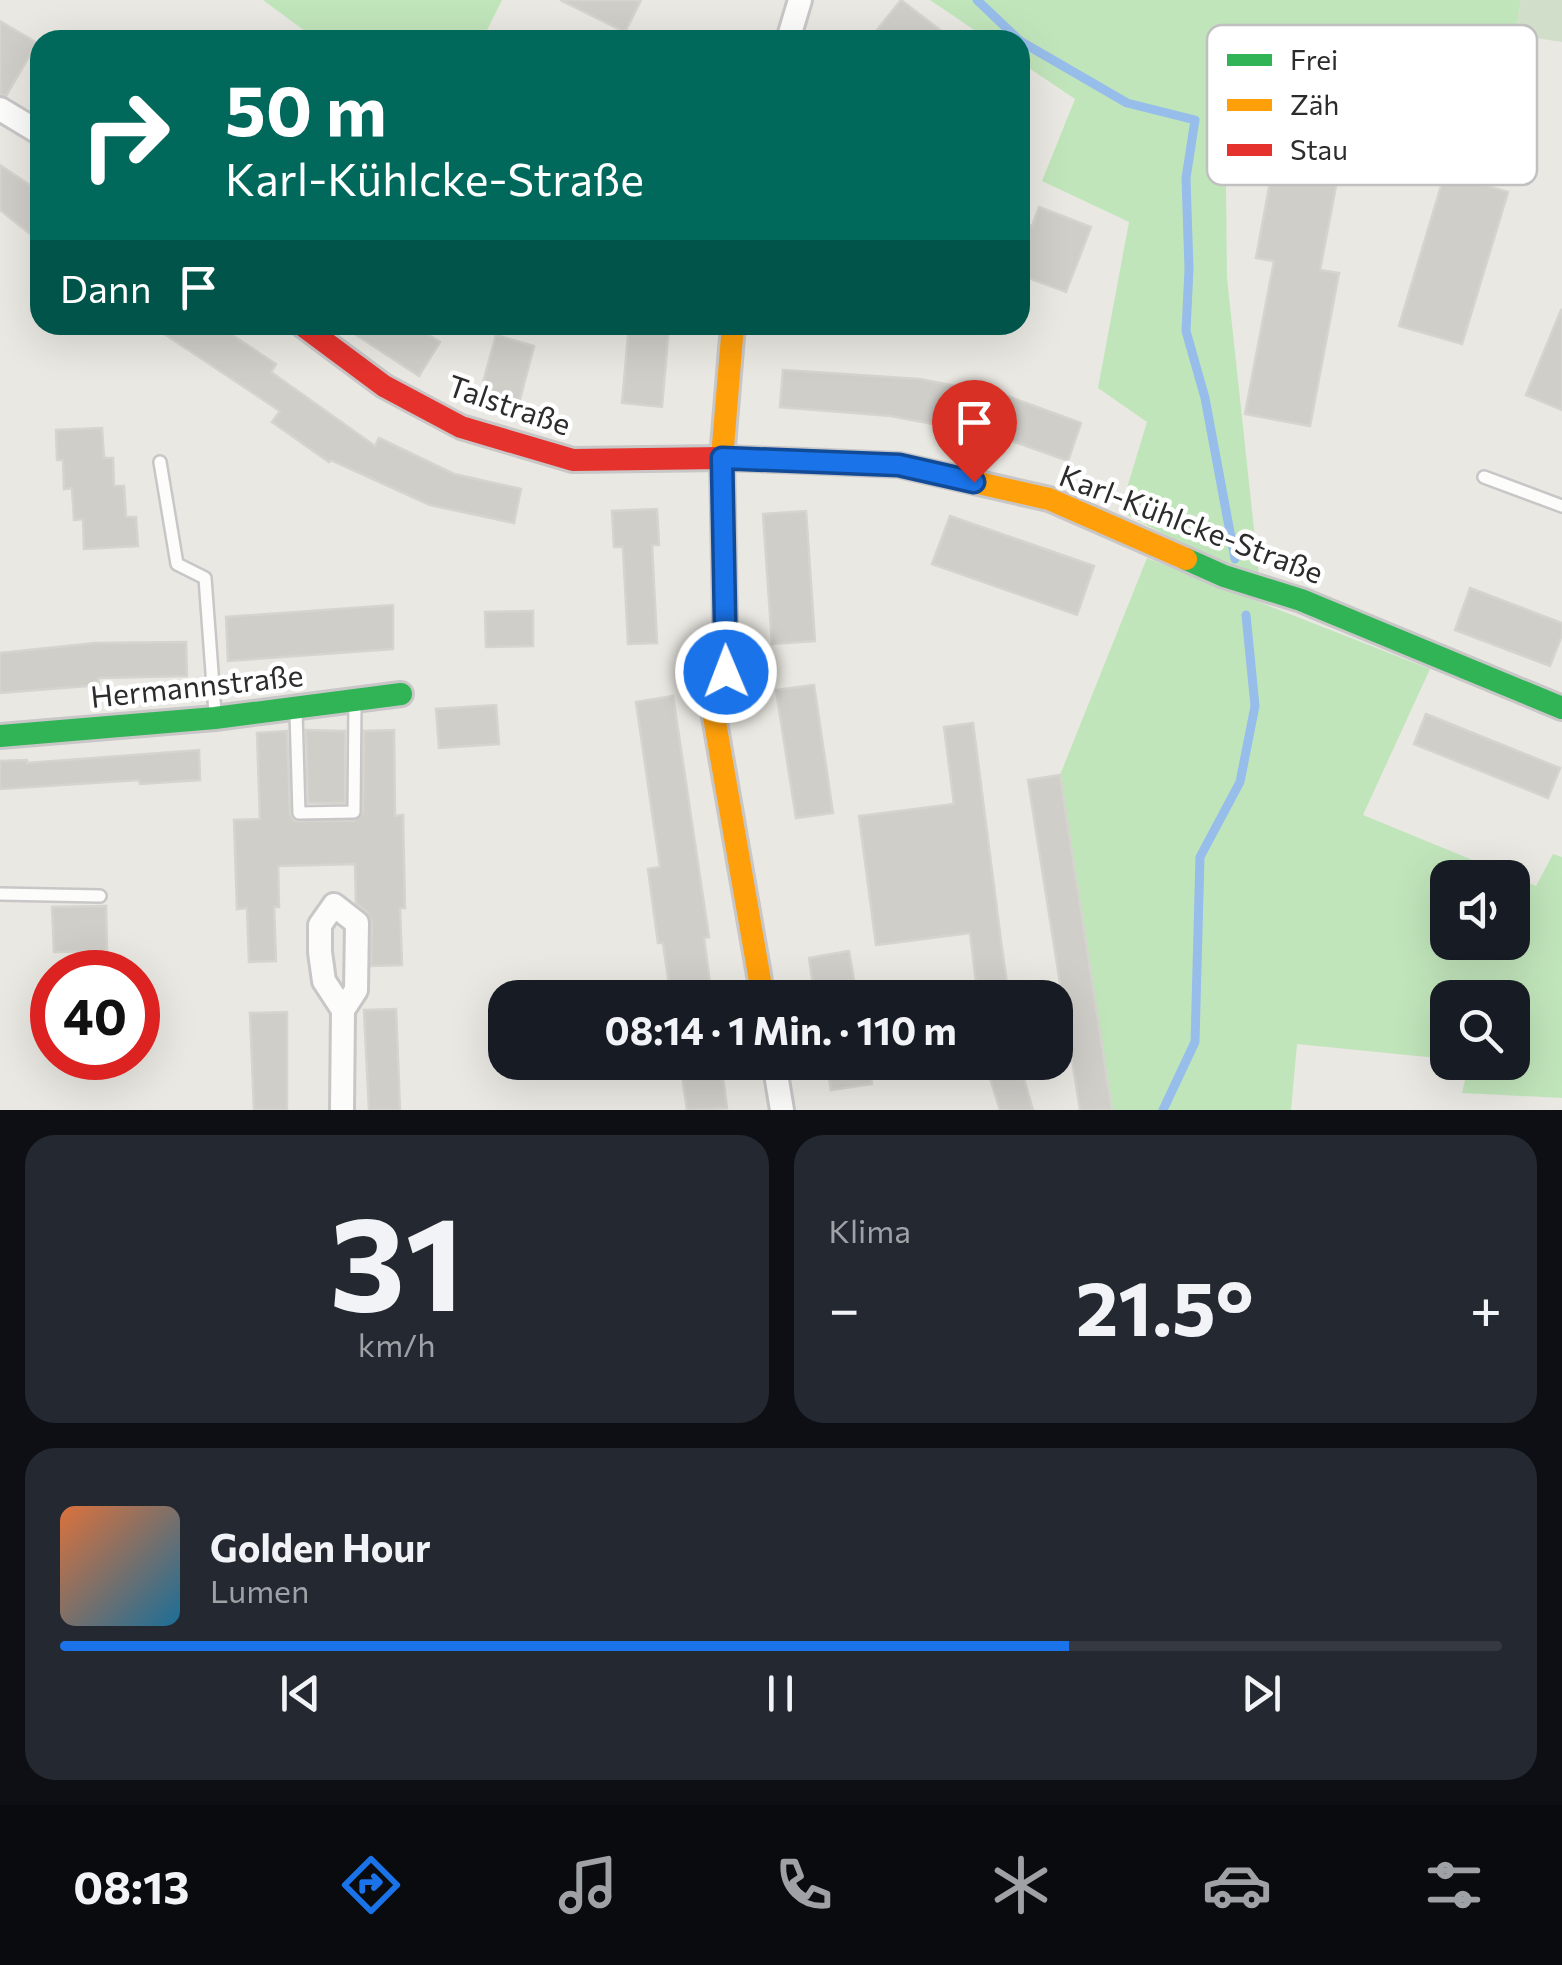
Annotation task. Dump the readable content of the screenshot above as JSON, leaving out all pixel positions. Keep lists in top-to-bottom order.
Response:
{
  "streets": {
    "street": ["Talstraße", "Karl-Kühlcke-Straße", "Hermannstraße"]
  },
  "crossings": [
    ["Talstraße", "Karl-Kühlcke-Straße"]
  ],
  "legend": ["Frei", "Zäh", "Stau"],
  "page": {
    "turn": ["50 m", "Karl-Kühlcke-Straße"],
    "then": "Dann",
    "limit": "40",
    "trip": "08:14 · 1 Min. · 110 m",
    "tile": [
      ["31", "km/h"],
      "Klima"
    ],
    "heat": ["−", "21.5°", "+"],
    "song": ["Golden Hour", "Lumen"],
    "tabs": "08:13"
  }
}
